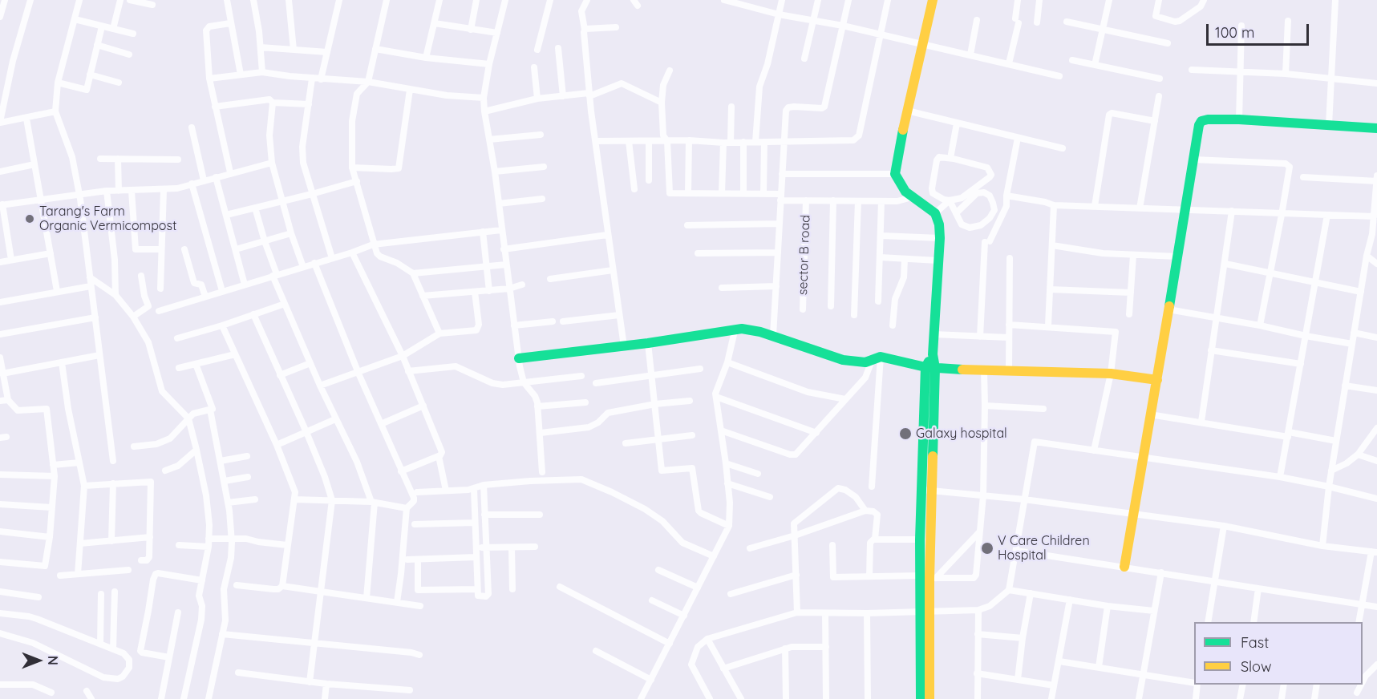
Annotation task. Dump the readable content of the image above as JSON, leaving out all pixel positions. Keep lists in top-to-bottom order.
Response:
{
  "streets": {
    "street": ["sector B road"]
  },
  "places": ["Tarang's Farm Organic Vermicompost", "Galaxy hospital", "V Care Children Hospital"],
  "legend": ["Fast", "Slow"],
  "scale_bar": "100 m",
  "north": "right"
}
